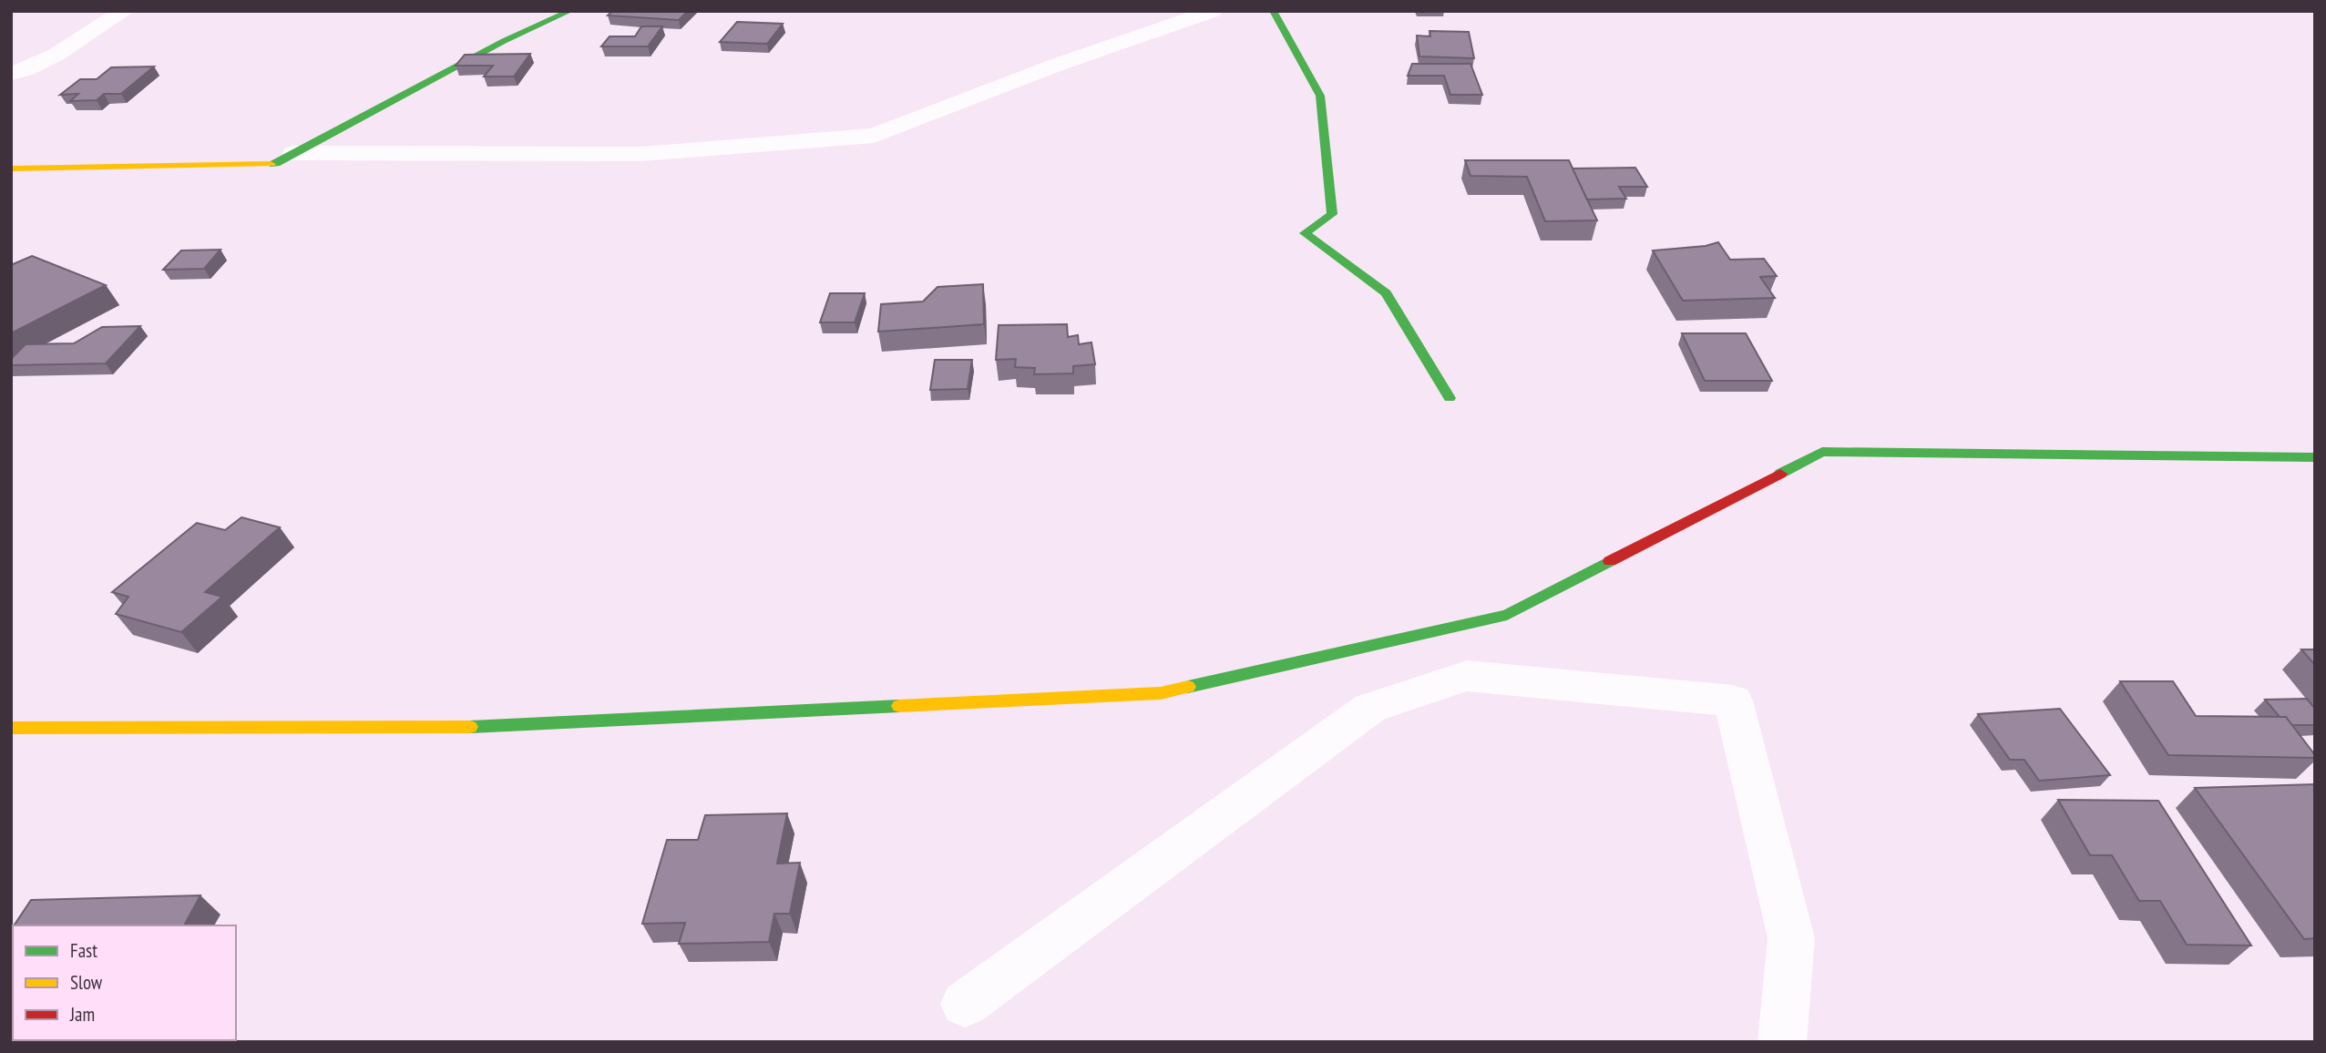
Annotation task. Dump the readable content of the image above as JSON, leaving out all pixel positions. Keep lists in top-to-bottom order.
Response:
{
  "legend": ["Fast", "Slow", "Jam"]
}
